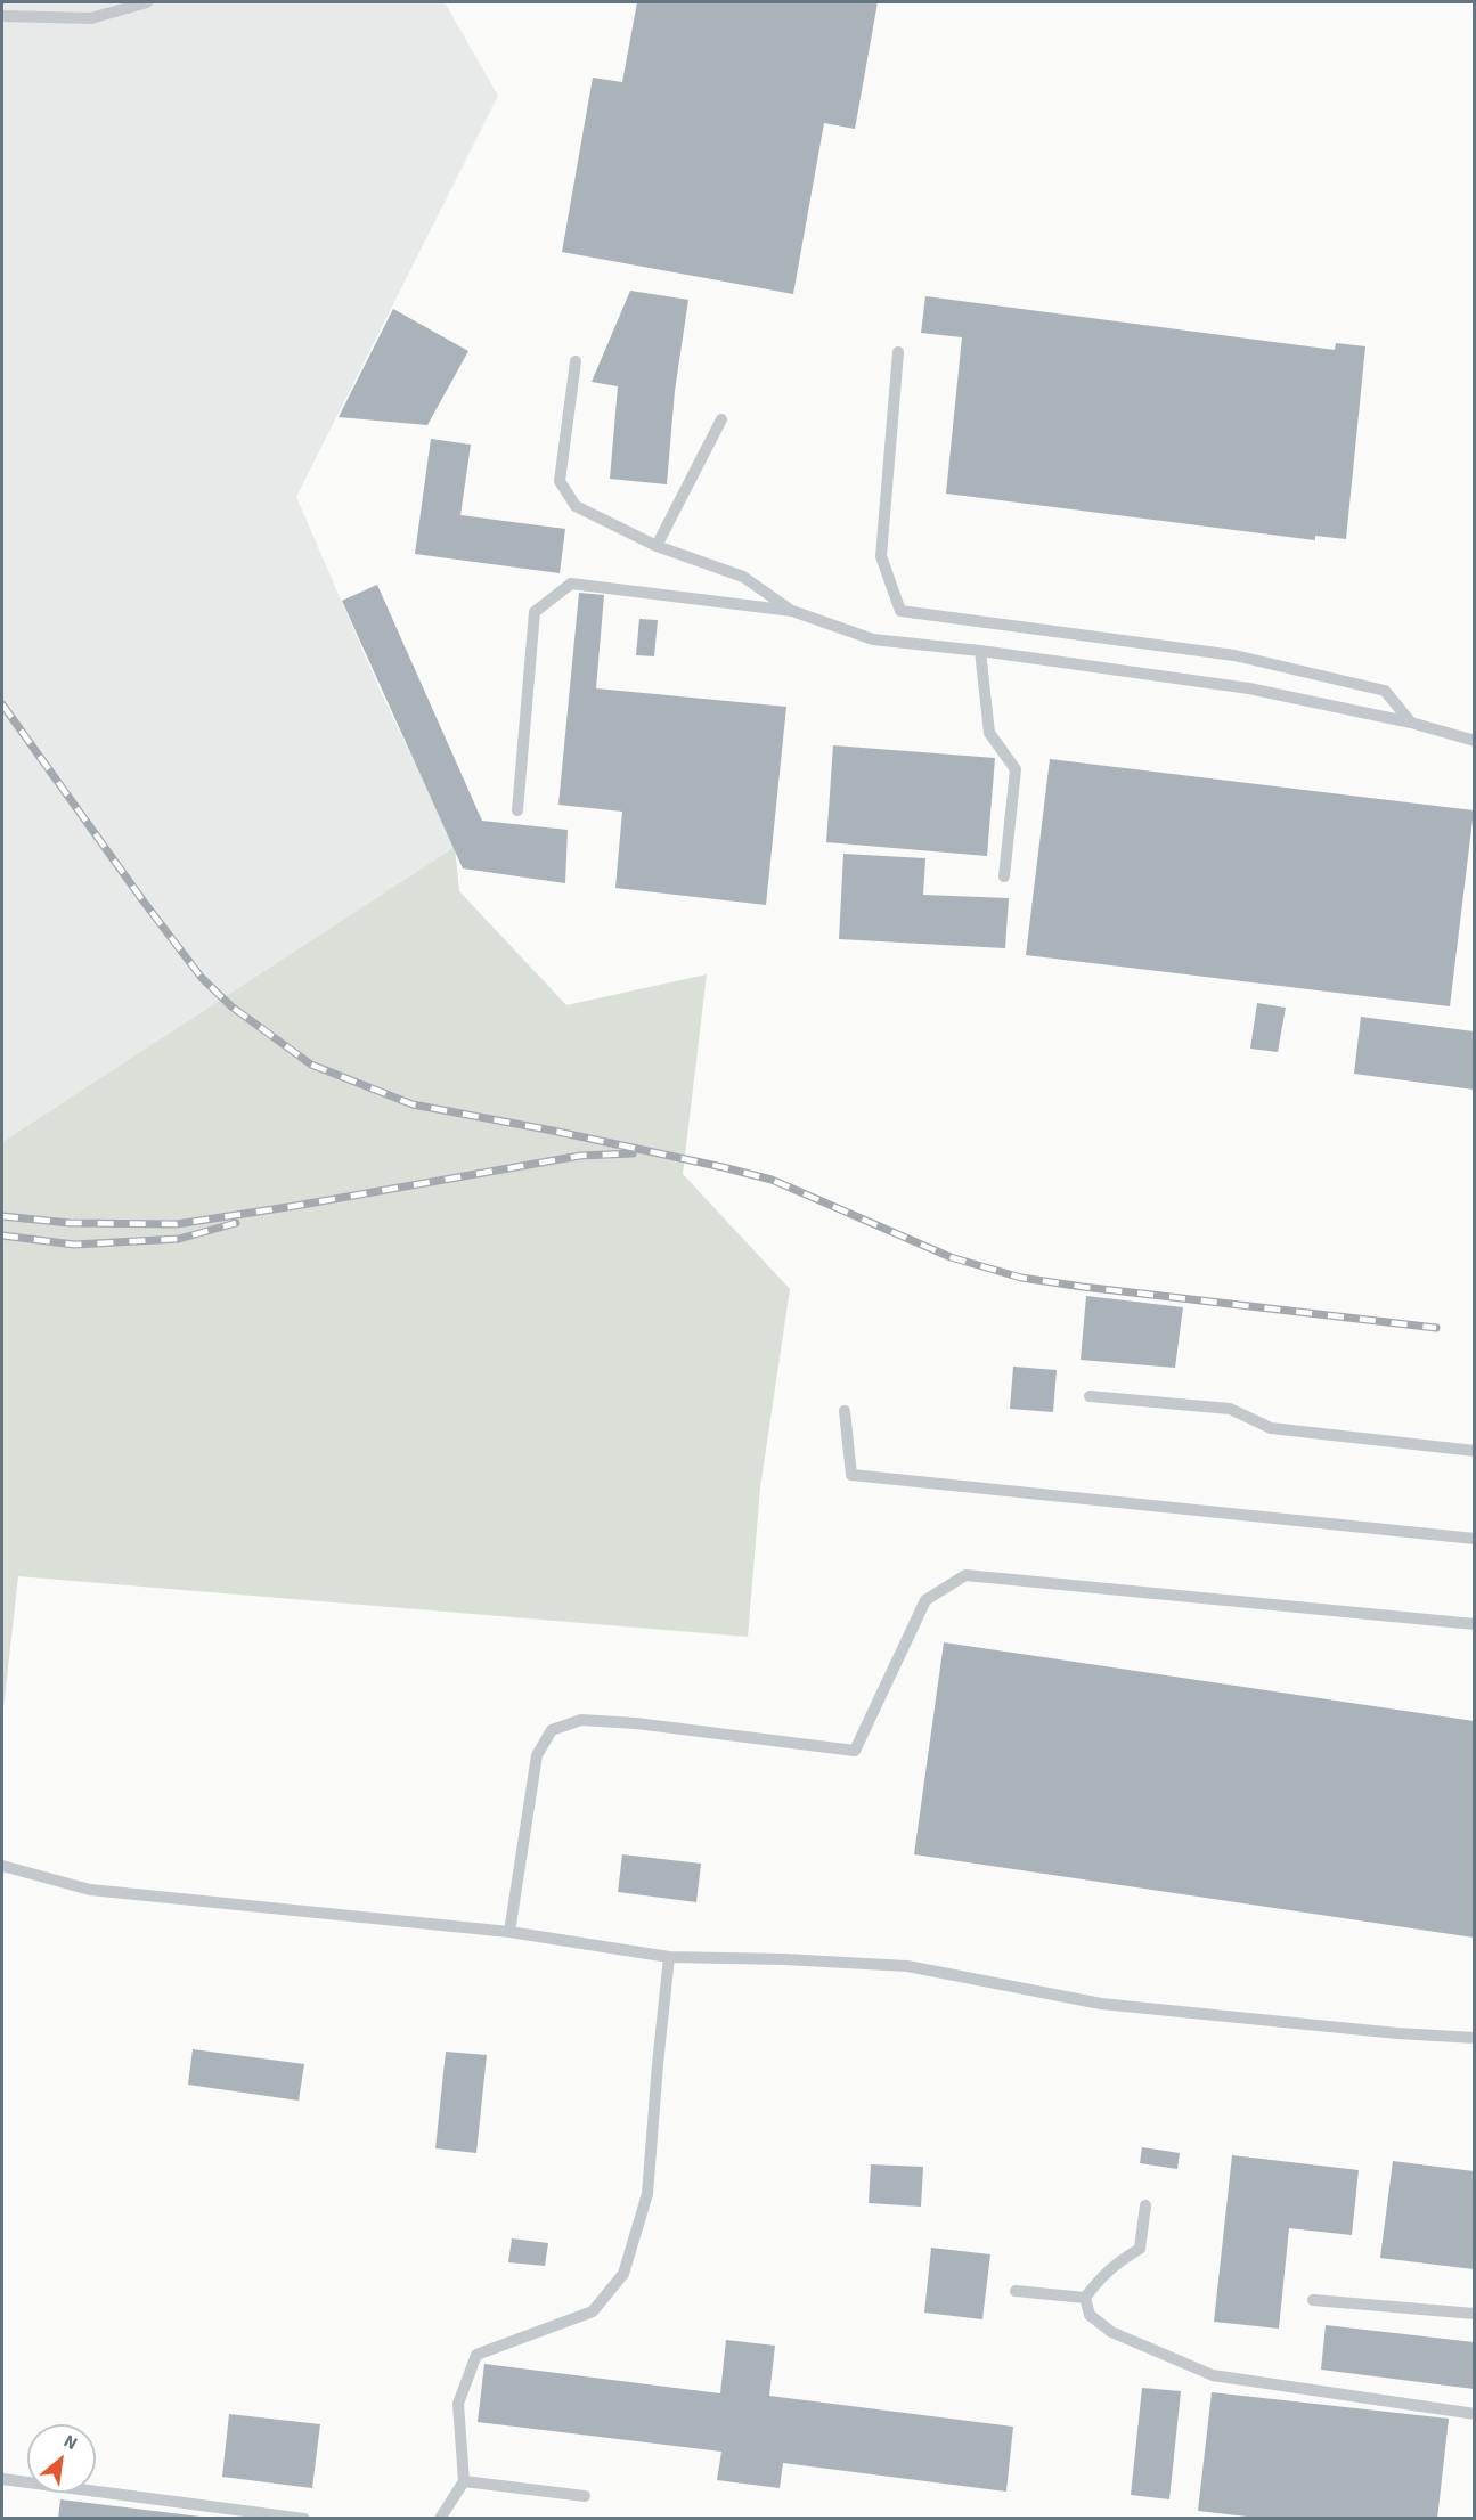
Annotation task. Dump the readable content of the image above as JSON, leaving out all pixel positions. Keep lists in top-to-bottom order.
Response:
{
  "north": "top right"
}
